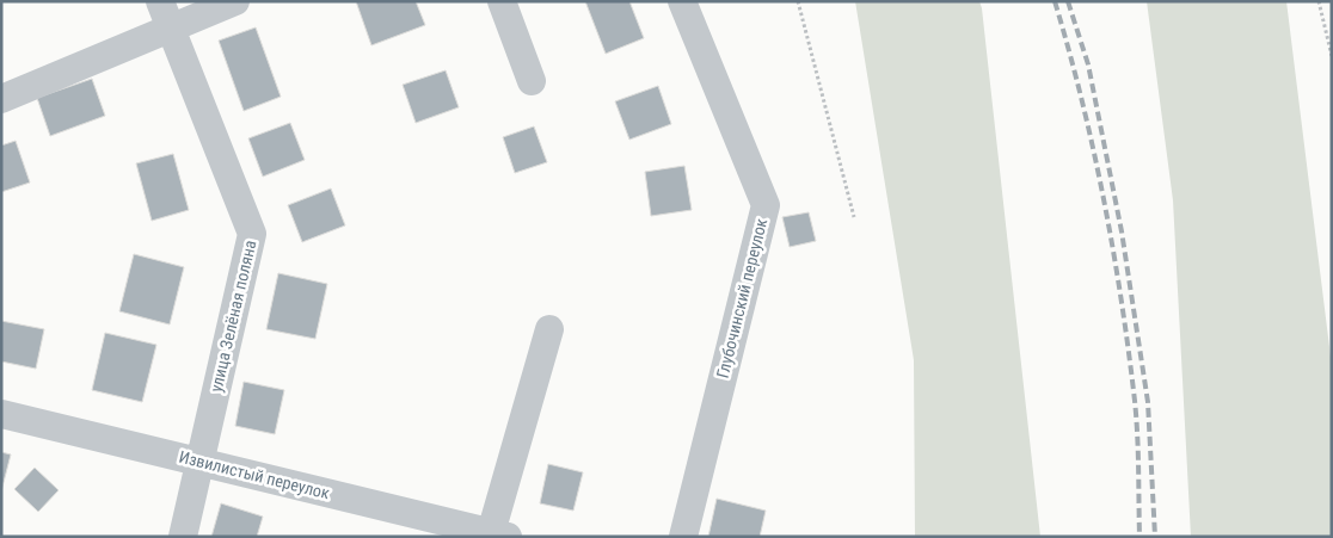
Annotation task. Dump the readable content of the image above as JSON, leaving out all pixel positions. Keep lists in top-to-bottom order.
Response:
{
  "streets": {
    "street": ["Глубочинский переулок", "улица Зелёная поляна", "Извилистый переулок"]
  },
  "crossings": [
    ["улица Зелёная поляна", "Извилистый переулок"]
  ]
}
